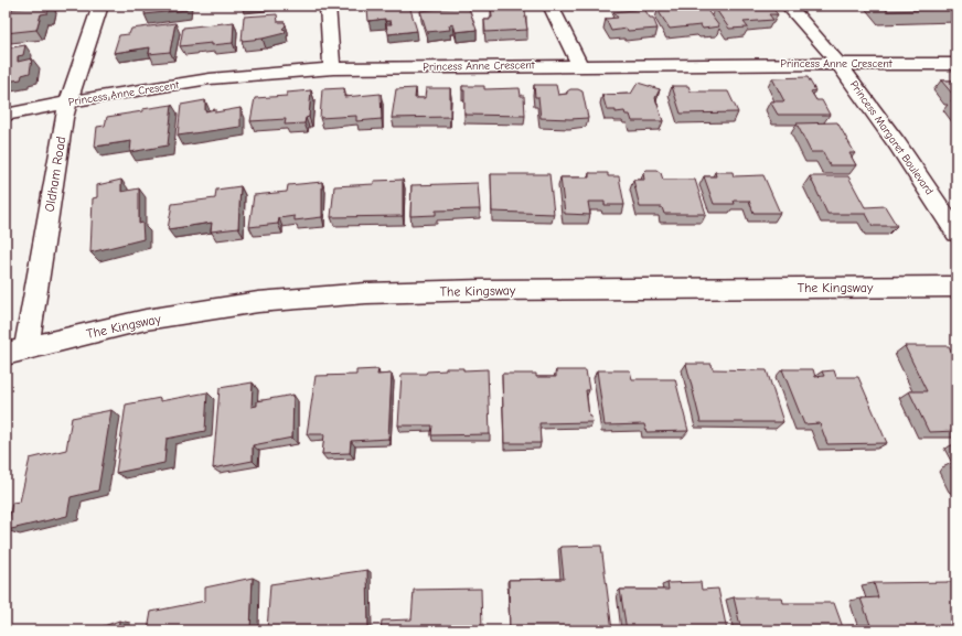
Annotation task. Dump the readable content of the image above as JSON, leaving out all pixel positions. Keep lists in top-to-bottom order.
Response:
{
  "streets": {
    "street": [
      "Princess Anne Crescent",
      "Princess Margaret Boulevard",
      "Oldham Road",
      "The Kingsway"
    ]
  },
  "crossings": [
    ["Princess Anne Crescent", "Princess Margaret Boulevard"],
    ["Princess Anne Crescent", "Oldham Road"],
    ["Oldham Road", "The Kingsway"]
  ]
}
